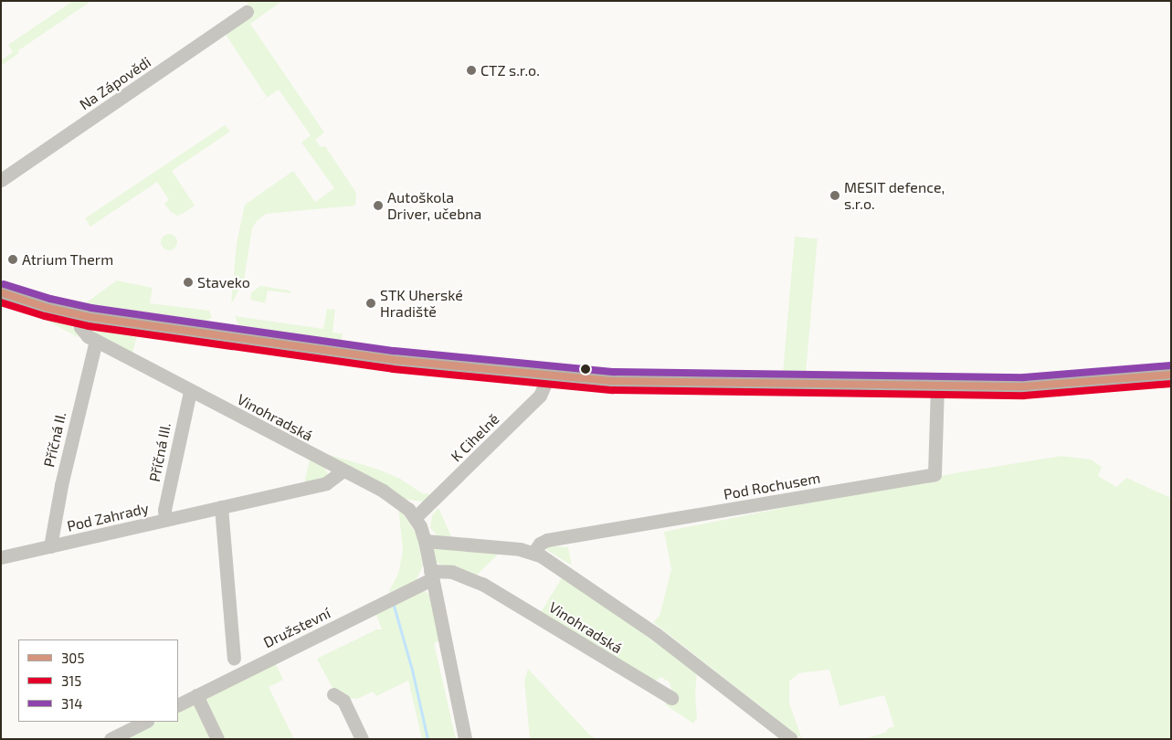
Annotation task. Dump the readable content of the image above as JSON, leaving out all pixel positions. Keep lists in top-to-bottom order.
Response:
{
  "streets": {
    "street": [
      "Na Zápovědi",
      "Vinohradská",
      "K Cihelně",
      "Příčná II.",
      "Příčná III.",
      "Pod Rochusem",
      "Pod Zahrady",
      "Družstevní"
    ]
  },
  "crossings": [
    ["Vinohradská", "K Cihelně"],
    ["Vinohradská", "Příčná II."],
    ["Vinohradská", "Příčná III."],
    ["Vinohradská", "Pod Zahrady"],
    ["Vinohradská", "Družstevní"],
    ["Příčná II.", "Pod Zahrady"],
    ["Příčná III.", "Pod Zahrady"]
  ],
  "places": [
    "CTZ s.r.o.",
    "MESIT defence, s.r.o.",
    "Autoškola Driver, učebna",
    "Atrium Therm",
    "Staveko",
    "STK Uherské Hradiště"
  ],
  "lines": ["transit line 314", "transit line 305", "transit line 315"],
  "legend": ["305", "315", "314"]
}
